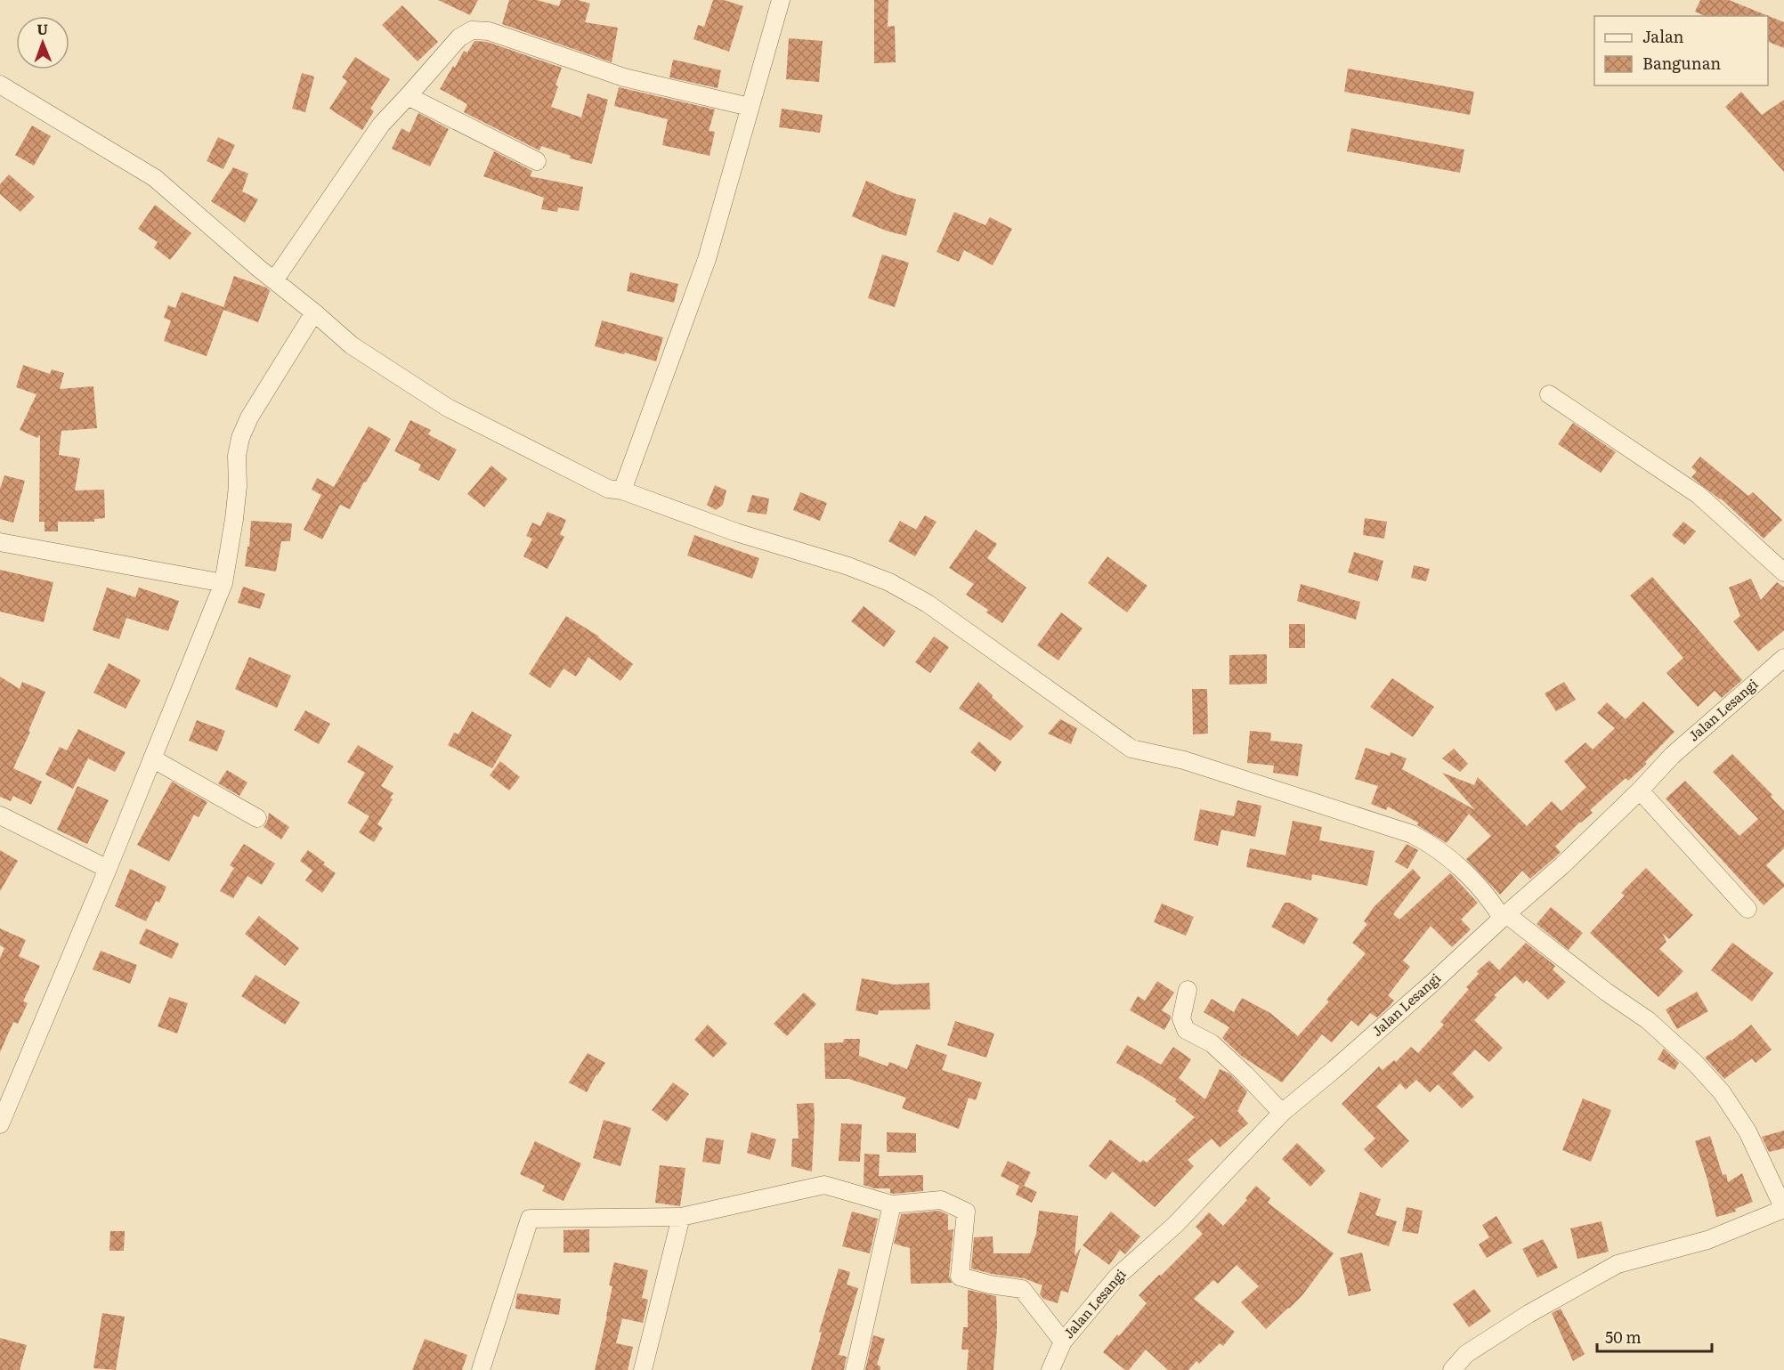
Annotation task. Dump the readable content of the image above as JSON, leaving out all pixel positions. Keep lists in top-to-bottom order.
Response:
{
  "streets": {
    "street": ["Jalan Lesangi"]
  },
  "legend": ["Jalan", "Bangunan"],
  "scale_bar": "50 m",
  "north": "top"
}
